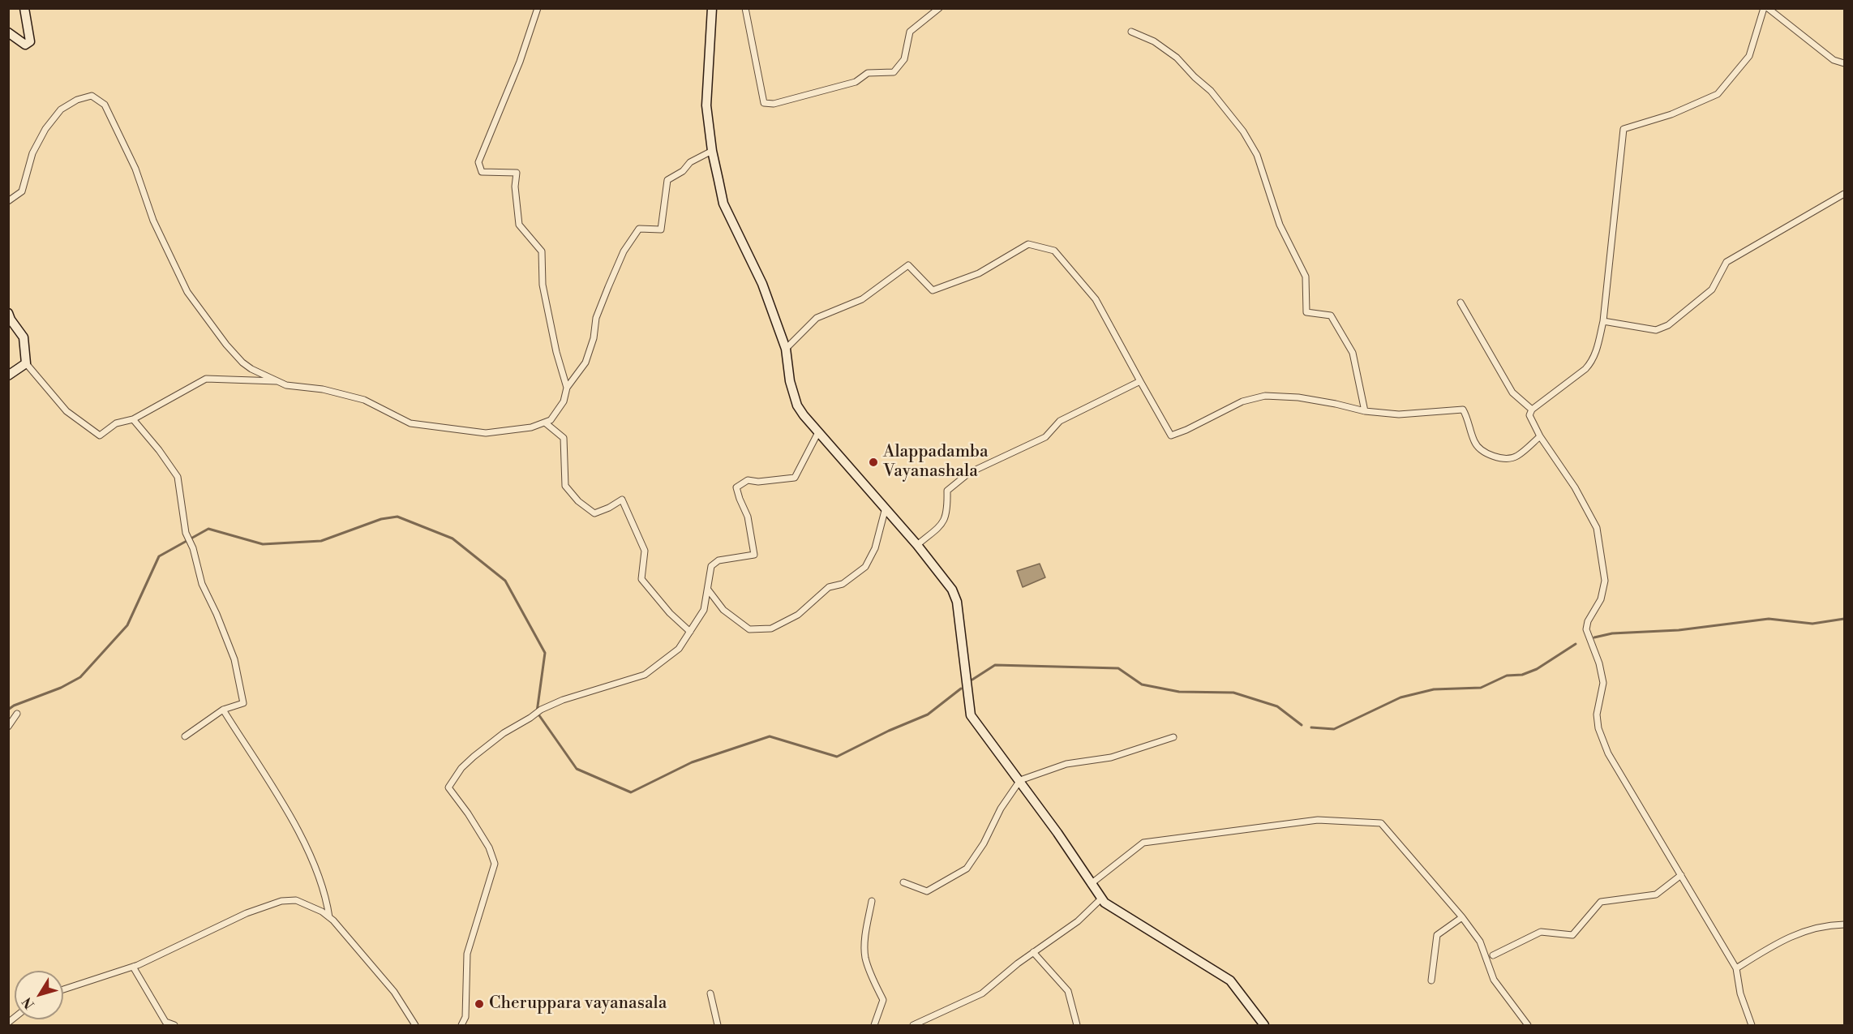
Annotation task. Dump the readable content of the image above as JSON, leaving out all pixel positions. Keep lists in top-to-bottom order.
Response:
{
  "places": ["Alappadamba Vayanashala", "Cheruppara vayanasala"],
  "north": "bottom left"
}
